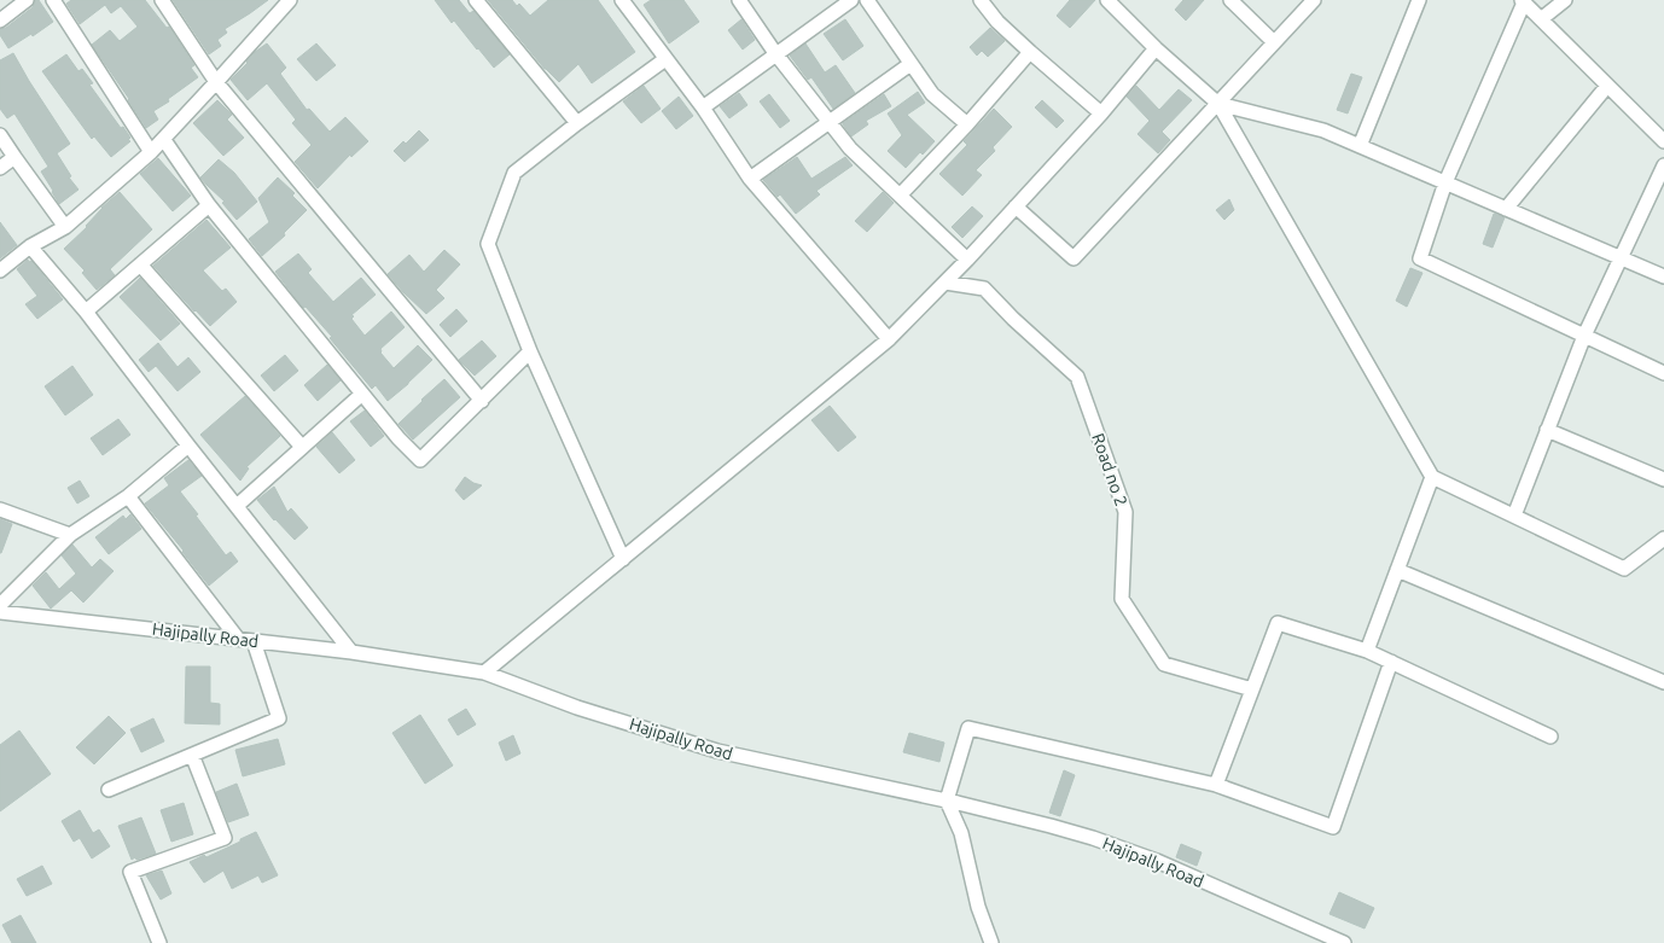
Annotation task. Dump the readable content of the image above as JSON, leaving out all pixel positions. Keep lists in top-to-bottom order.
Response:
{
  "streets": {
    "street": ["Road no 2", "Hajipally Road"]
  }
}
